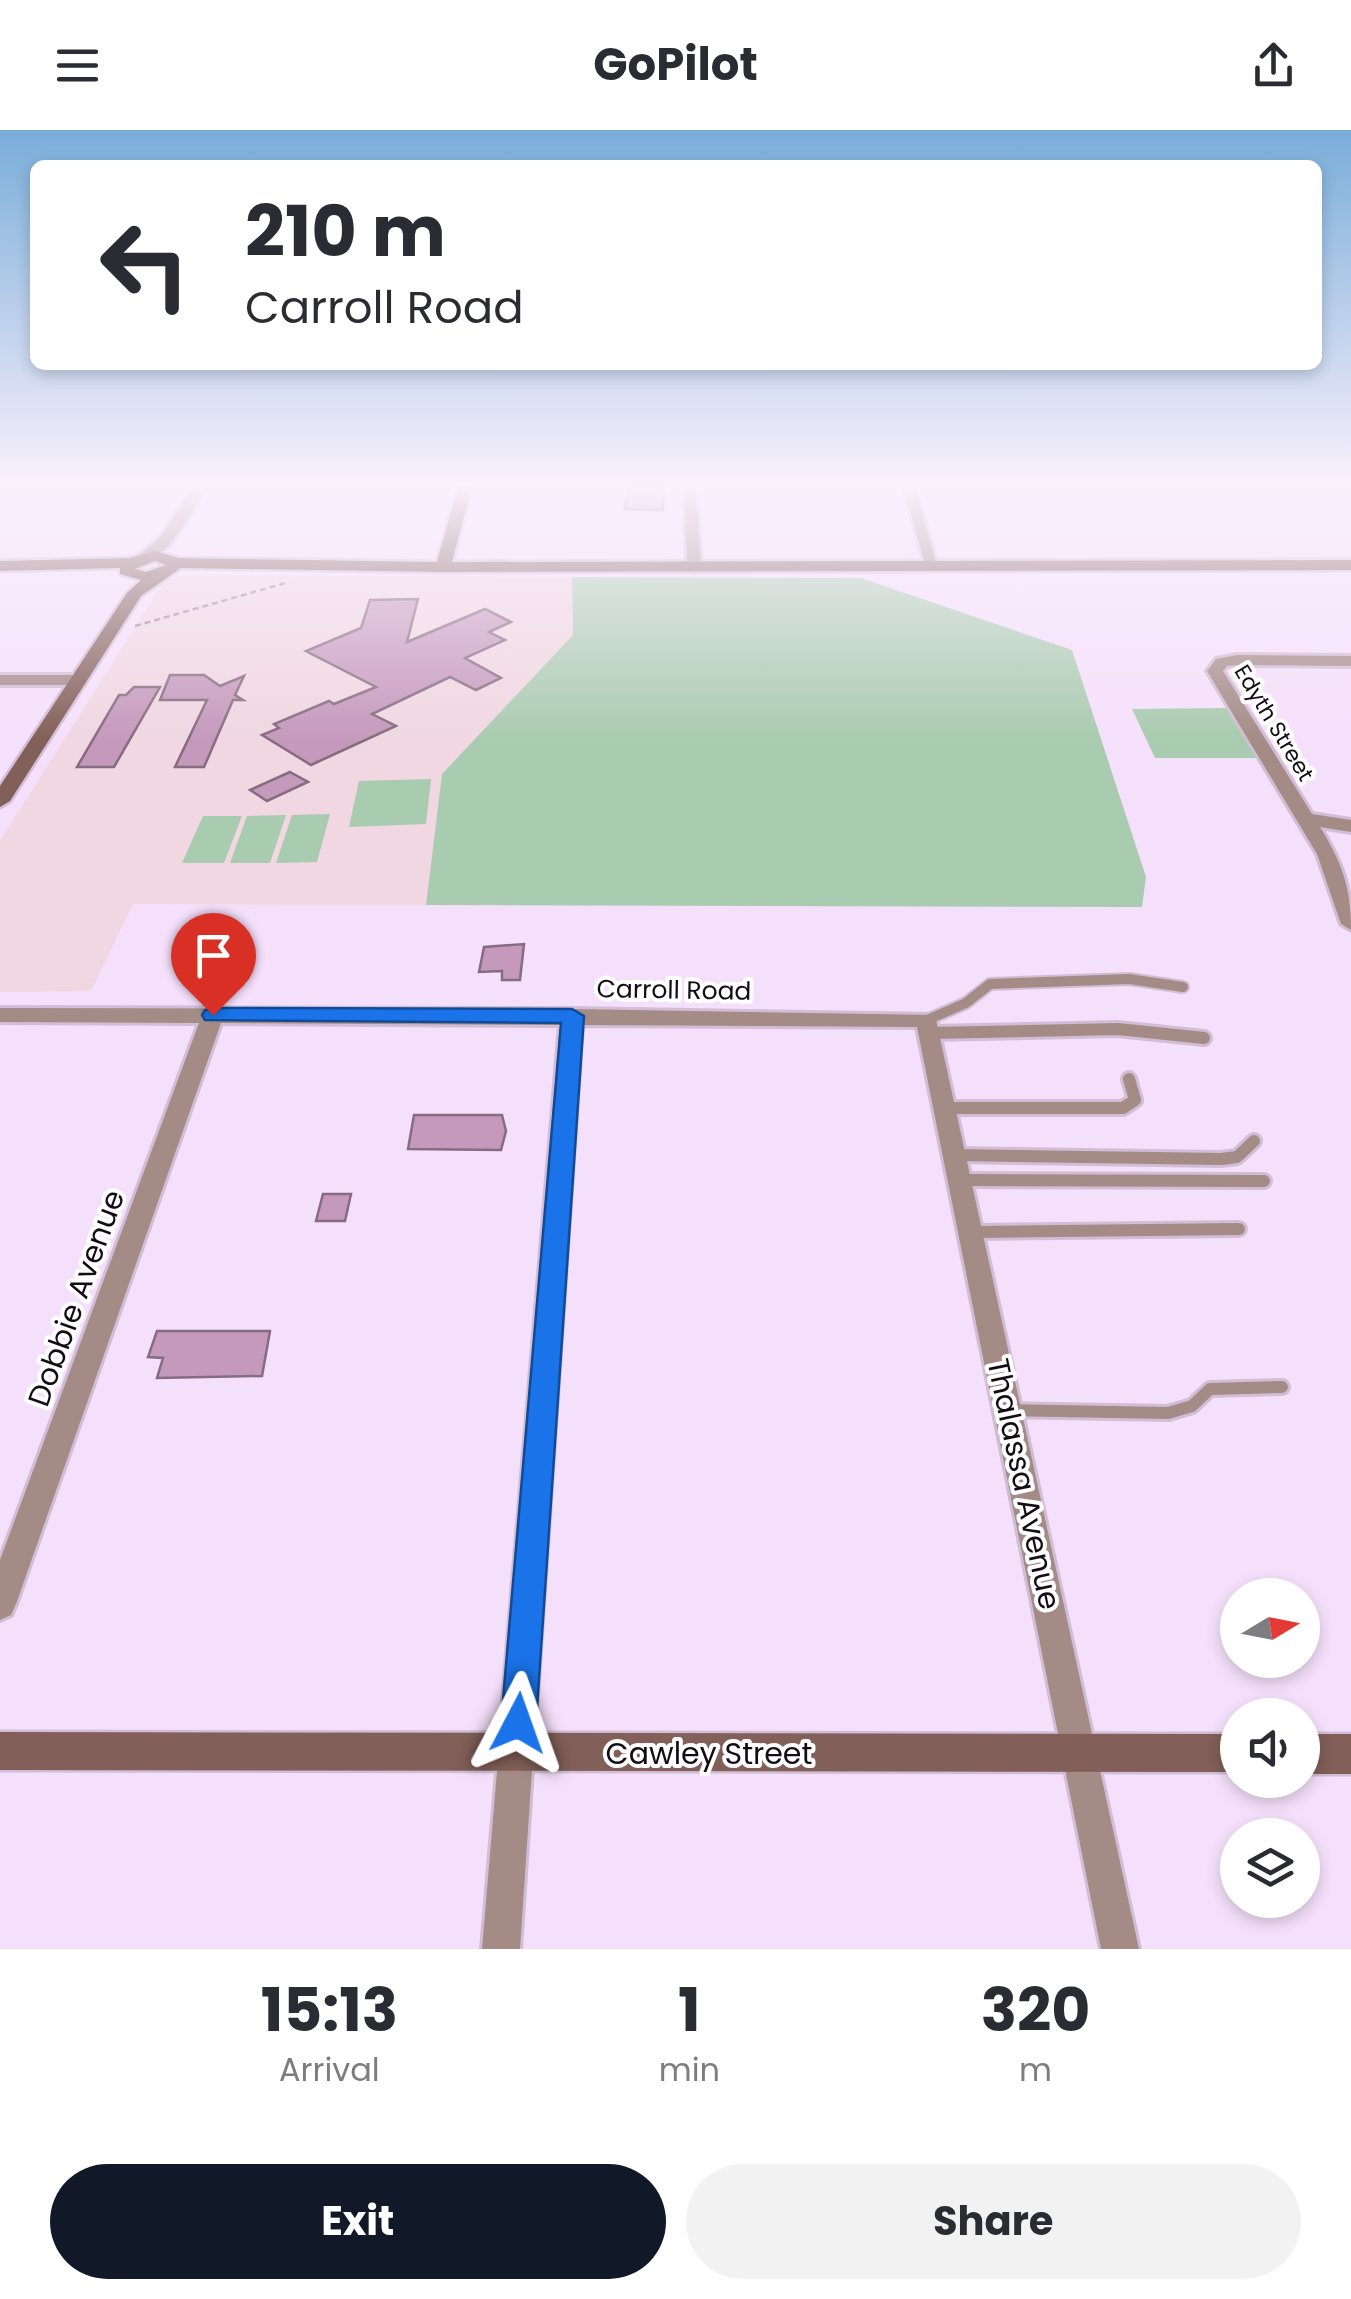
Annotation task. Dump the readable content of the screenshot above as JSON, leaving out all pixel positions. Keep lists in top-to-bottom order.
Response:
{
  "streets": {
    "main road": ["Cawley Street"],
    "street": [
      "Edyth Street",
      "Carroll Road",
      "Dobbie Avenue",
      "Thalassa Avenue"
    ]
  },
  "crossings": [
    ["Carroll Road", "Dobbie Avenue"],
    ["Carroll Road", "Thalassa Avenue"],
    ["Thalassa Avenue", "Cawley Street"]
  ],
  "north": "right",
  "page": {
    "header": "GoPilot",
    "turn": ["210 m", "Carroll Road"],
    "eta": [
      "15:13",
      "Arrival",
      "1",
      "min",
      "320",
      "m"
    ],
    "buttons": ["Exit", "Share"]
  }
}
